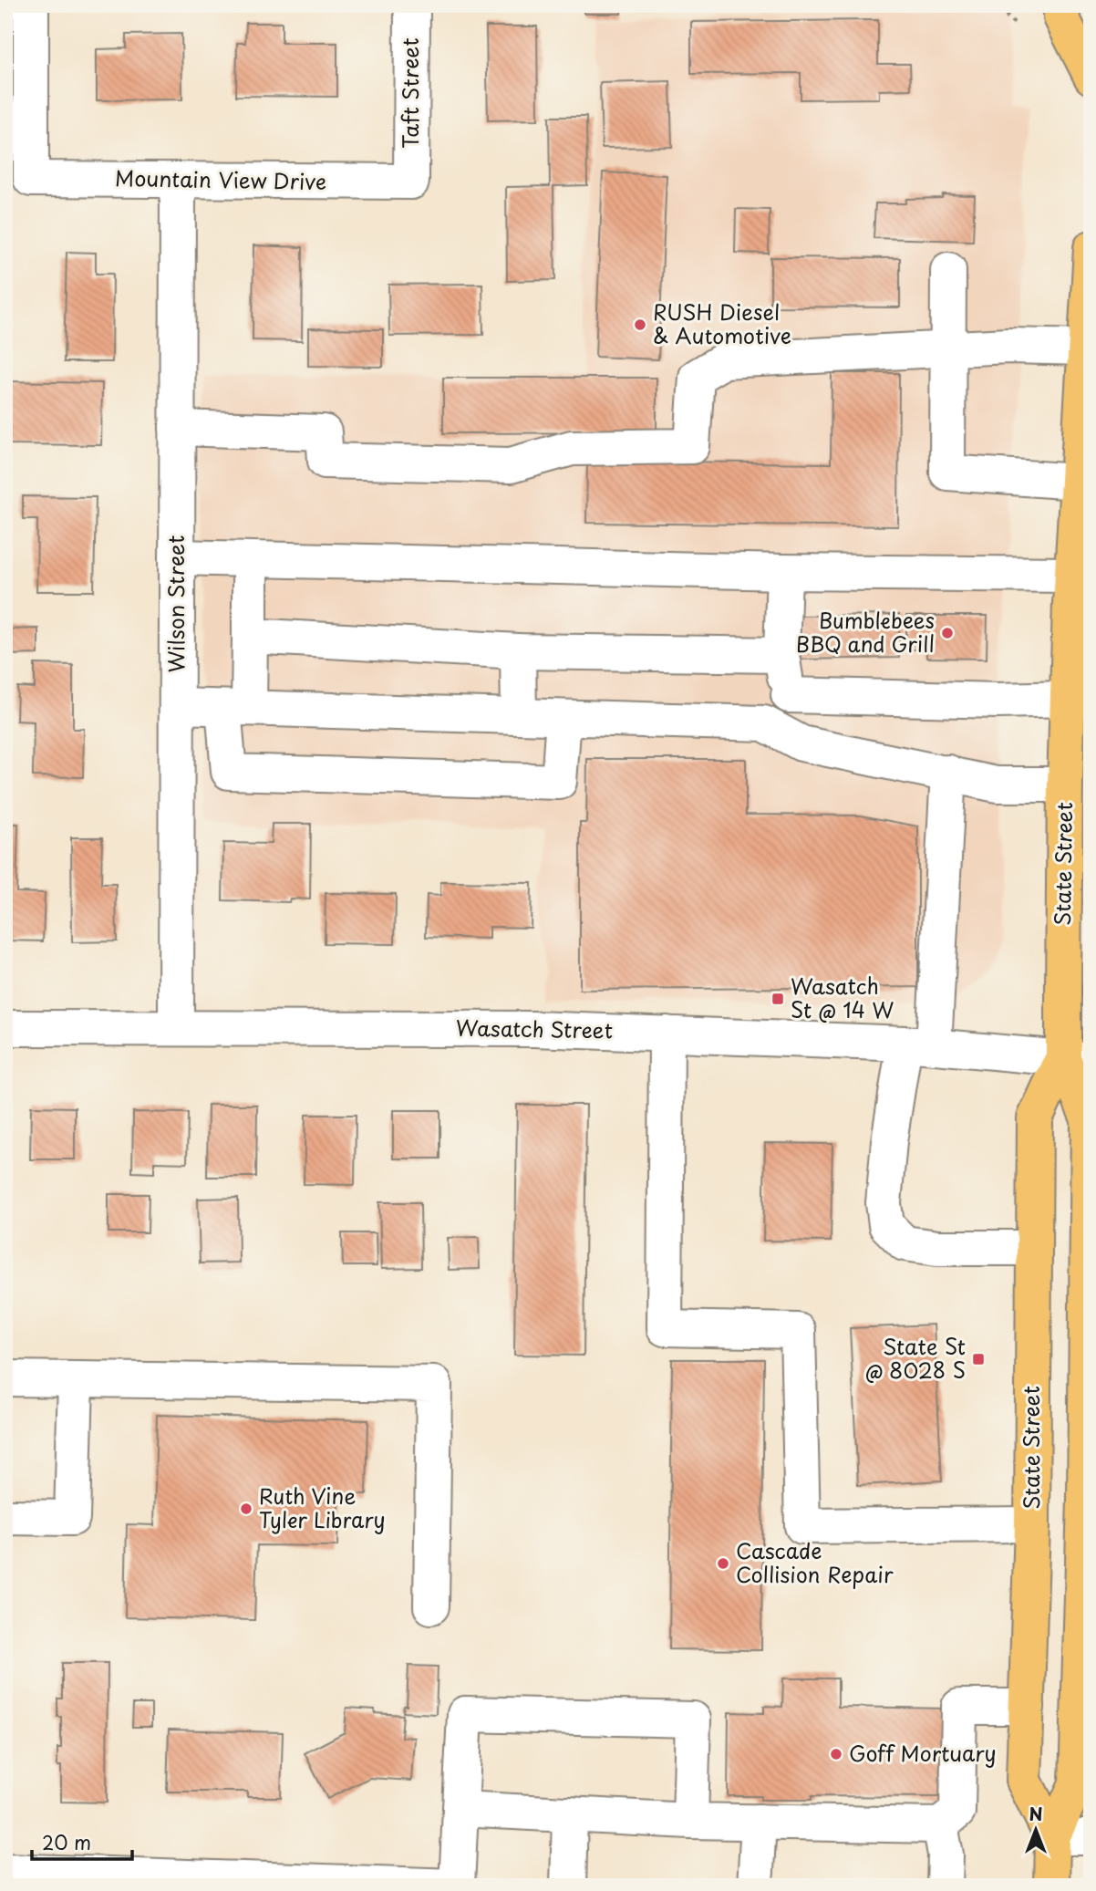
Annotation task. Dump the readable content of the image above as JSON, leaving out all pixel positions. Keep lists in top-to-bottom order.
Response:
{
  "streets": {
    "main road": ["State Street"],
    "street": [
      "Taft Street",
      "Mountain View Drive",
      "Wilson Street",
      "Wasatch Street"
    ]
  },
  "crossings": [
    ["Taft Street", "Mountain View Drive"],
    ["Mountain View Drive", "Wilson Street"],
    ["Wilson Street", "Wasatch Street"],
    ["State Street", "Wasatch Street"]
  ],
  "places": {
    "other": [
      "RUSH Diesel & Automotive",
      "Bumblebees BBQ and Grill",
      "Ruth Vine Tyler Library",
      "Cascade Collision Repair",
      "Goff Mortuary"
    ],
    "transit": ["Wasatch St @ 14 W", "State St @ 8028 S"]
  },
  "scale_bar": "20 m",
  "north": "top"
}
